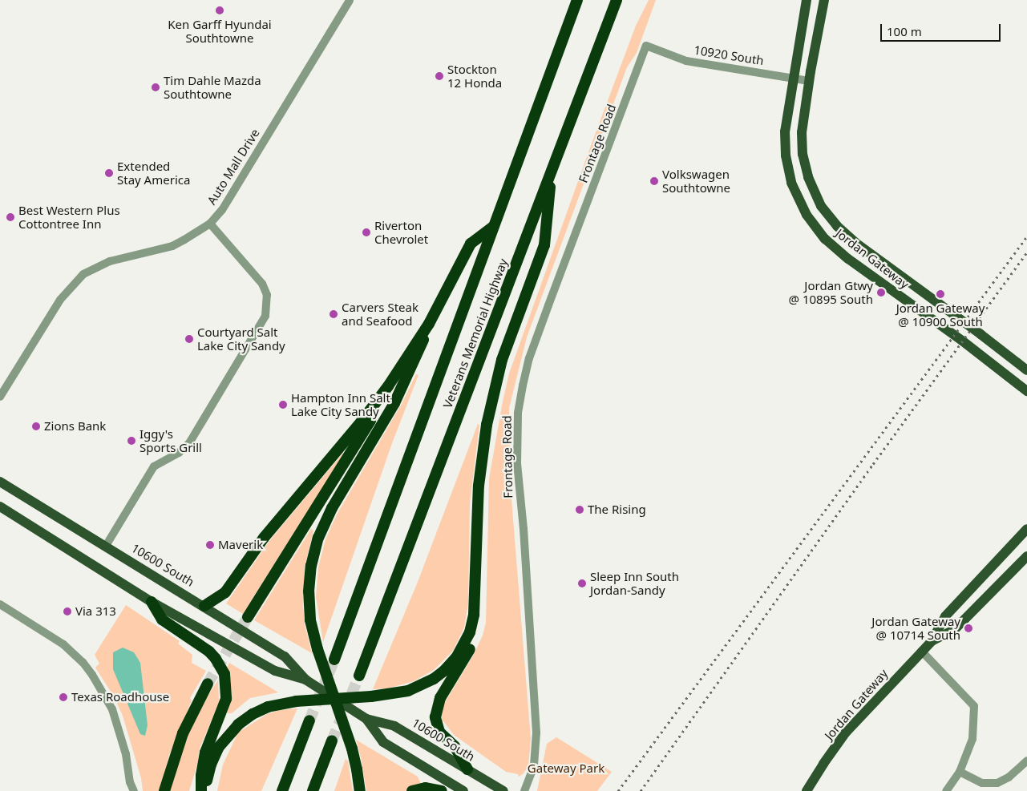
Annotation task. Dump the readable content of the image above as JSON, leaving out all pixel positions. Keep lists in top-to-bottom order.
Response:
{
  "streets": {
    "highway": ["Veterans Memorial Highway"],
    "main road": ["Jordan Gateway", "10600 South"],
    "street": ["10920 South", "Frontage Road", "Auto Mall Drive"]
  },
  "crossings": [
    ["10920 South", "Frontage Road"],
    ["10920 South", "Jordan Gateway"]
  ],
  "parks": ["Gateway Park"],
  "places": [
    "Ken Garff Hyundai Southtowne",
    "Stockton 12 Honda",
    "Tim Dahle Mazda Southtowne",
    "Extended Stay America",
    "Volkswagen Southtowne",
    "Best Western Plus Cottontree Inn",
    "Riverton Chevrolet",
    "Jordan Gtwy @ 10895 South",
    "Jordan Gateway @ 10900 South",
    "Carvers Steak and Seafood",
    "Courtyard Salt Lake City Sandy",
    "Hampton Inn Salt Lake City Sandy",
    "Zions Bank",
    "Iggy's Sports Grill",
    "The Rising",
    "Maverik",
    "Sleep Inn South Jordan-Sandy",
    "Via 313",
    "Jordan Gateway @ 10714 South",
    "Texas Roadhouse"
  ],
  "scale_bar": "100 m"
}
